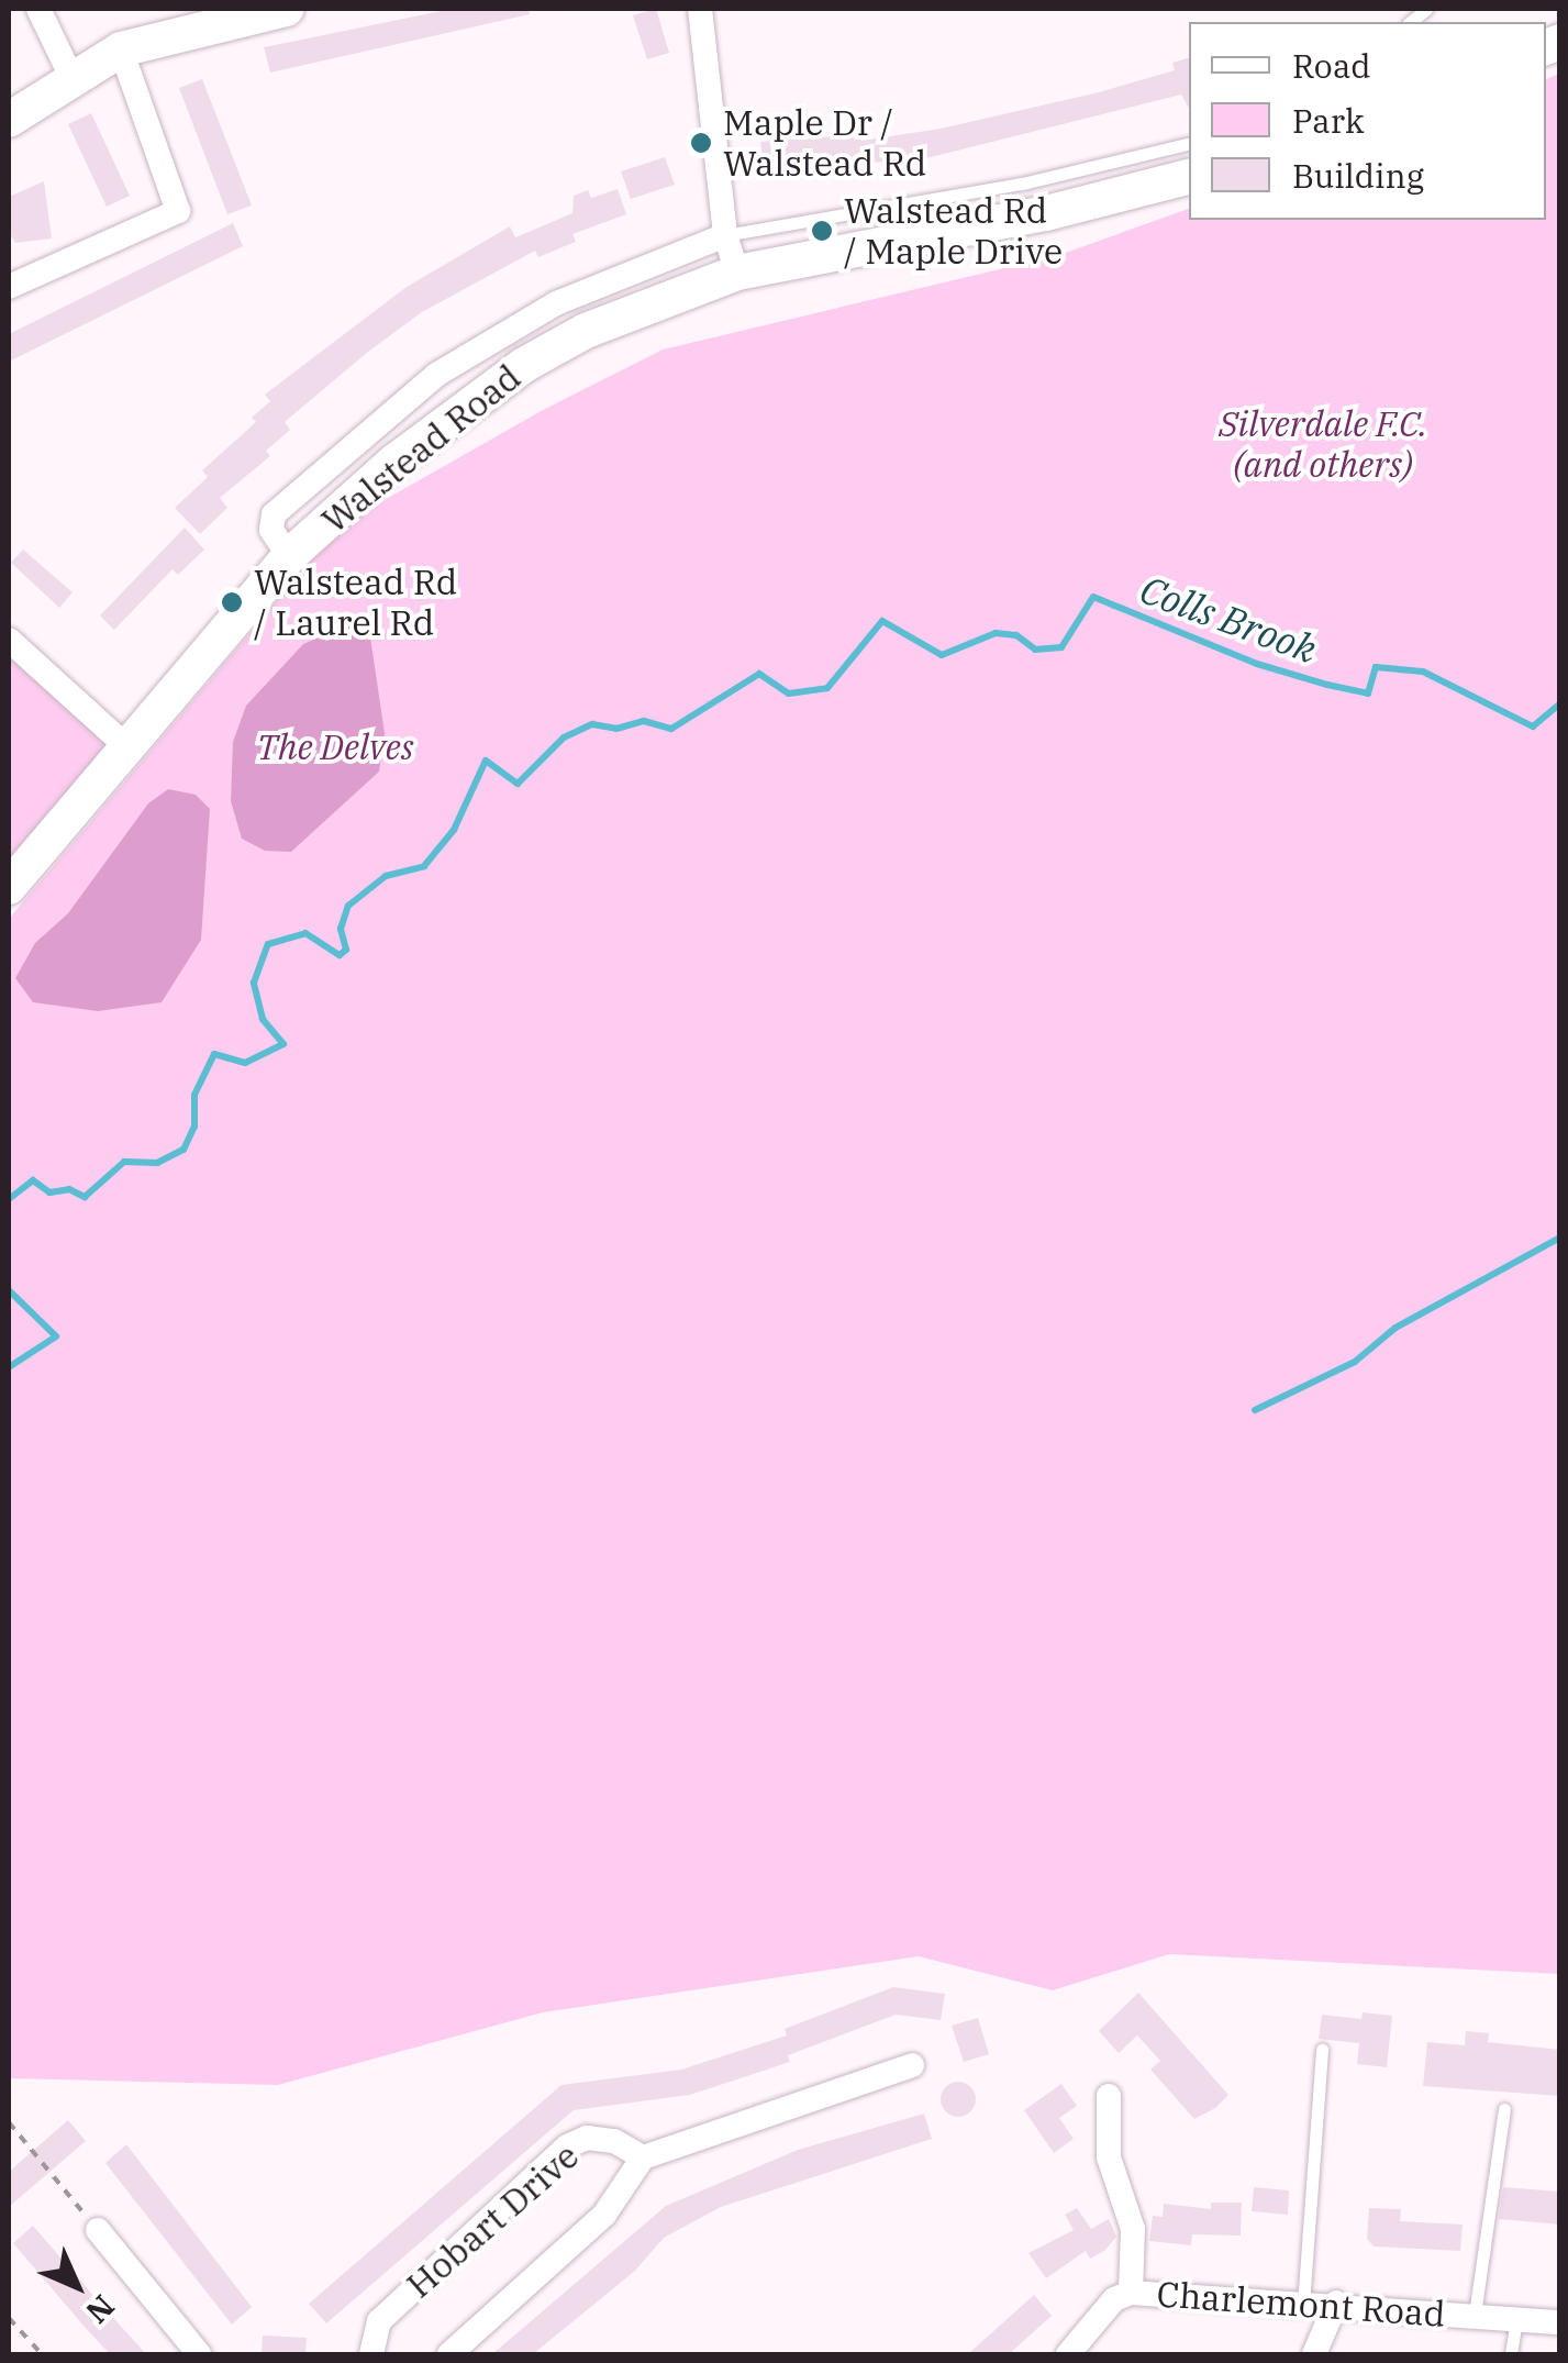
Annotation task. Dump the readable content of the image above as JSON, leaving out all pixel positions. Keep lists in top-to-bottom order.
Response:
{
  "streets": {
    "street": ["Walstead Road", "Hobart Drive", "Charlemont Road"]
  },
  "water": ["Colls Brook"],
  "parks": ["Silverdale F.C. (and others)", "The Delves"],
  "places": ["Maple Dr / Walstead Rd", "Walstead Rd / Maple Drive", "Walstead Rd / Laurel Rd"],
  "legend": ["Road", "Park", "Building"],
  "north": "bottom right"
}
